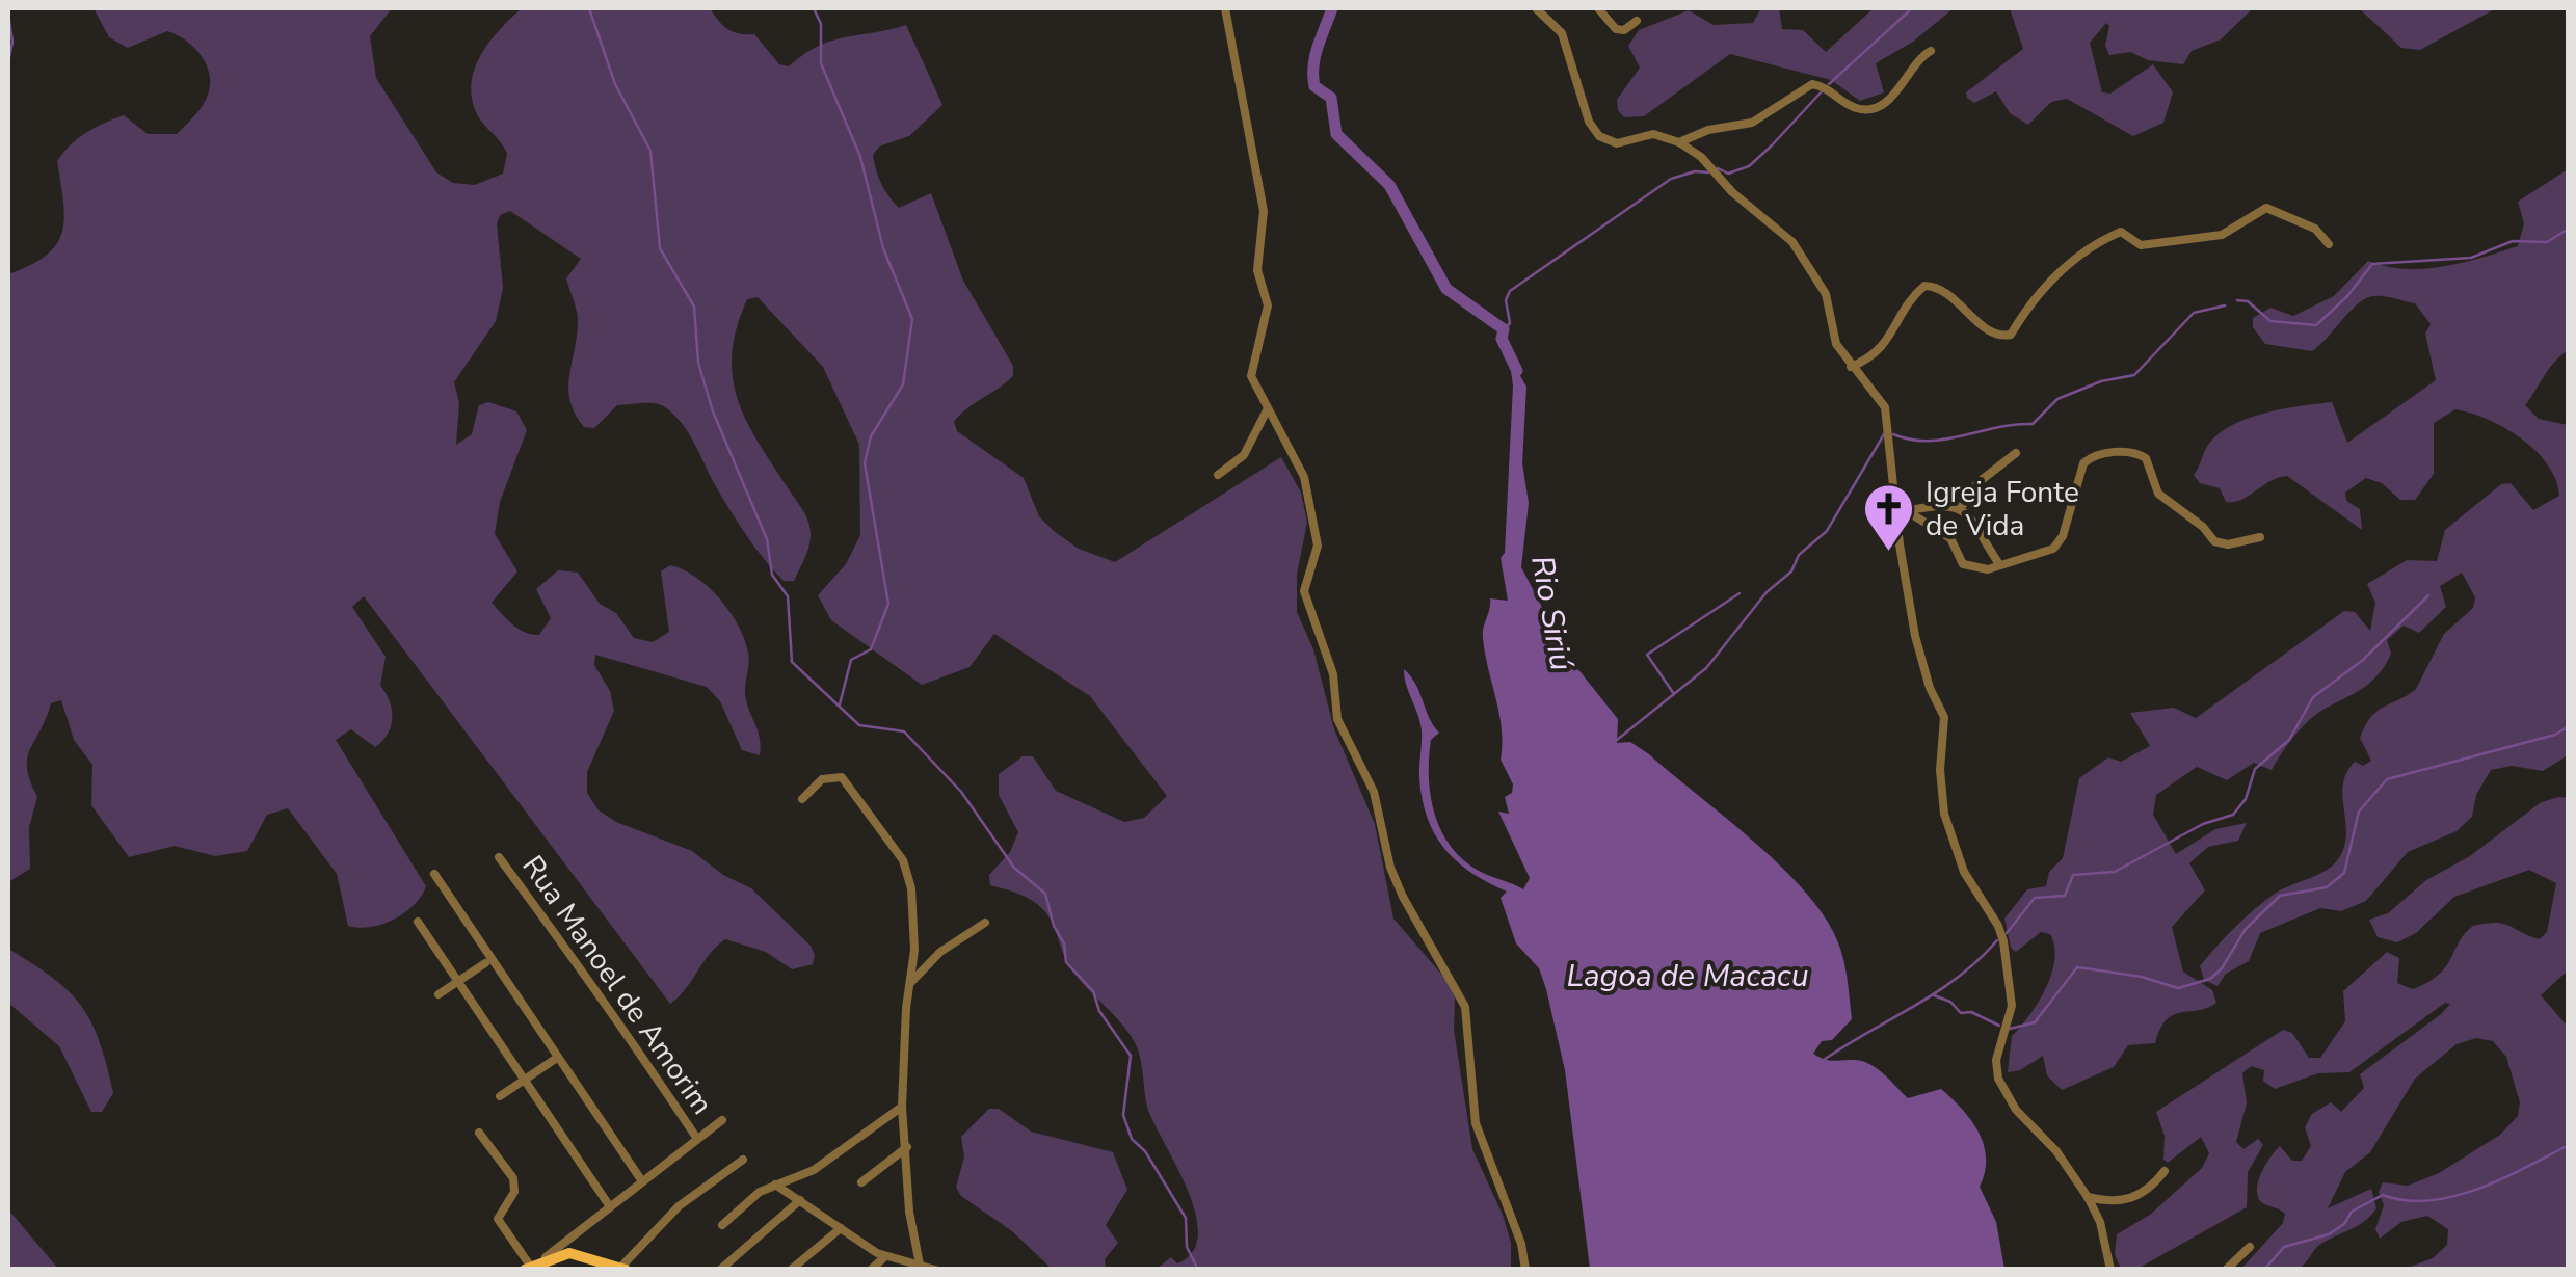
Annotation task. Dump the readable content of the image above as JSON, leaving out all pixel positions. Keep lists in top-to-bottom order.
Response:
{
  "streets": {
    "street": ["Rua Manoel de Amorim"]
  },
  "water": ["Rio Siriú", "Lagoa de Macacu"],
  "places": {
    "church": ["Igreja Fonte de Vida"]
  }
}
